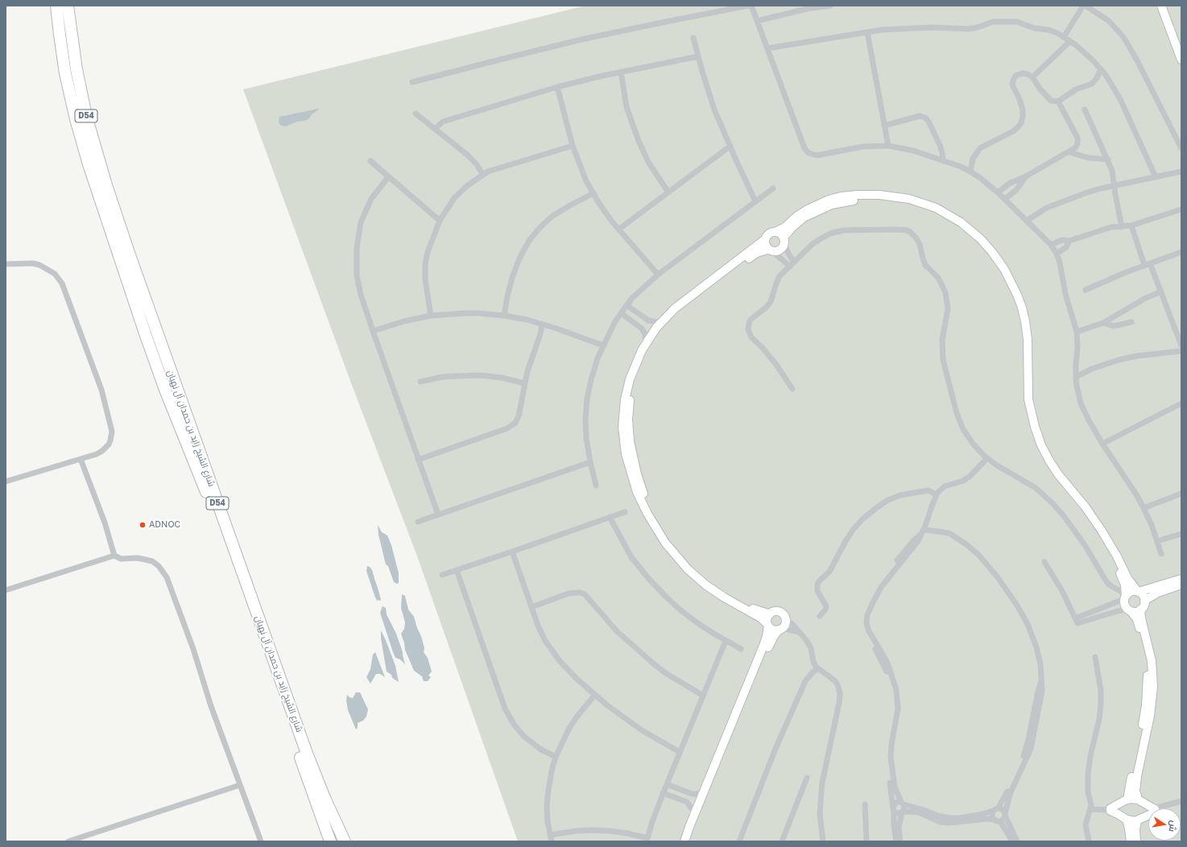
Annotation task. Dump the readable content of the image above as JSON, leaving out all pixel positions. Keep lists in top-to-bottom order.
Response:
{
  "streets": {
    "highway": ["D54", "شارع الشيخ زايد بن حمدان آل نهيان"]
  },
  "places": ["ADNOC"],
  "north": "right"
}
